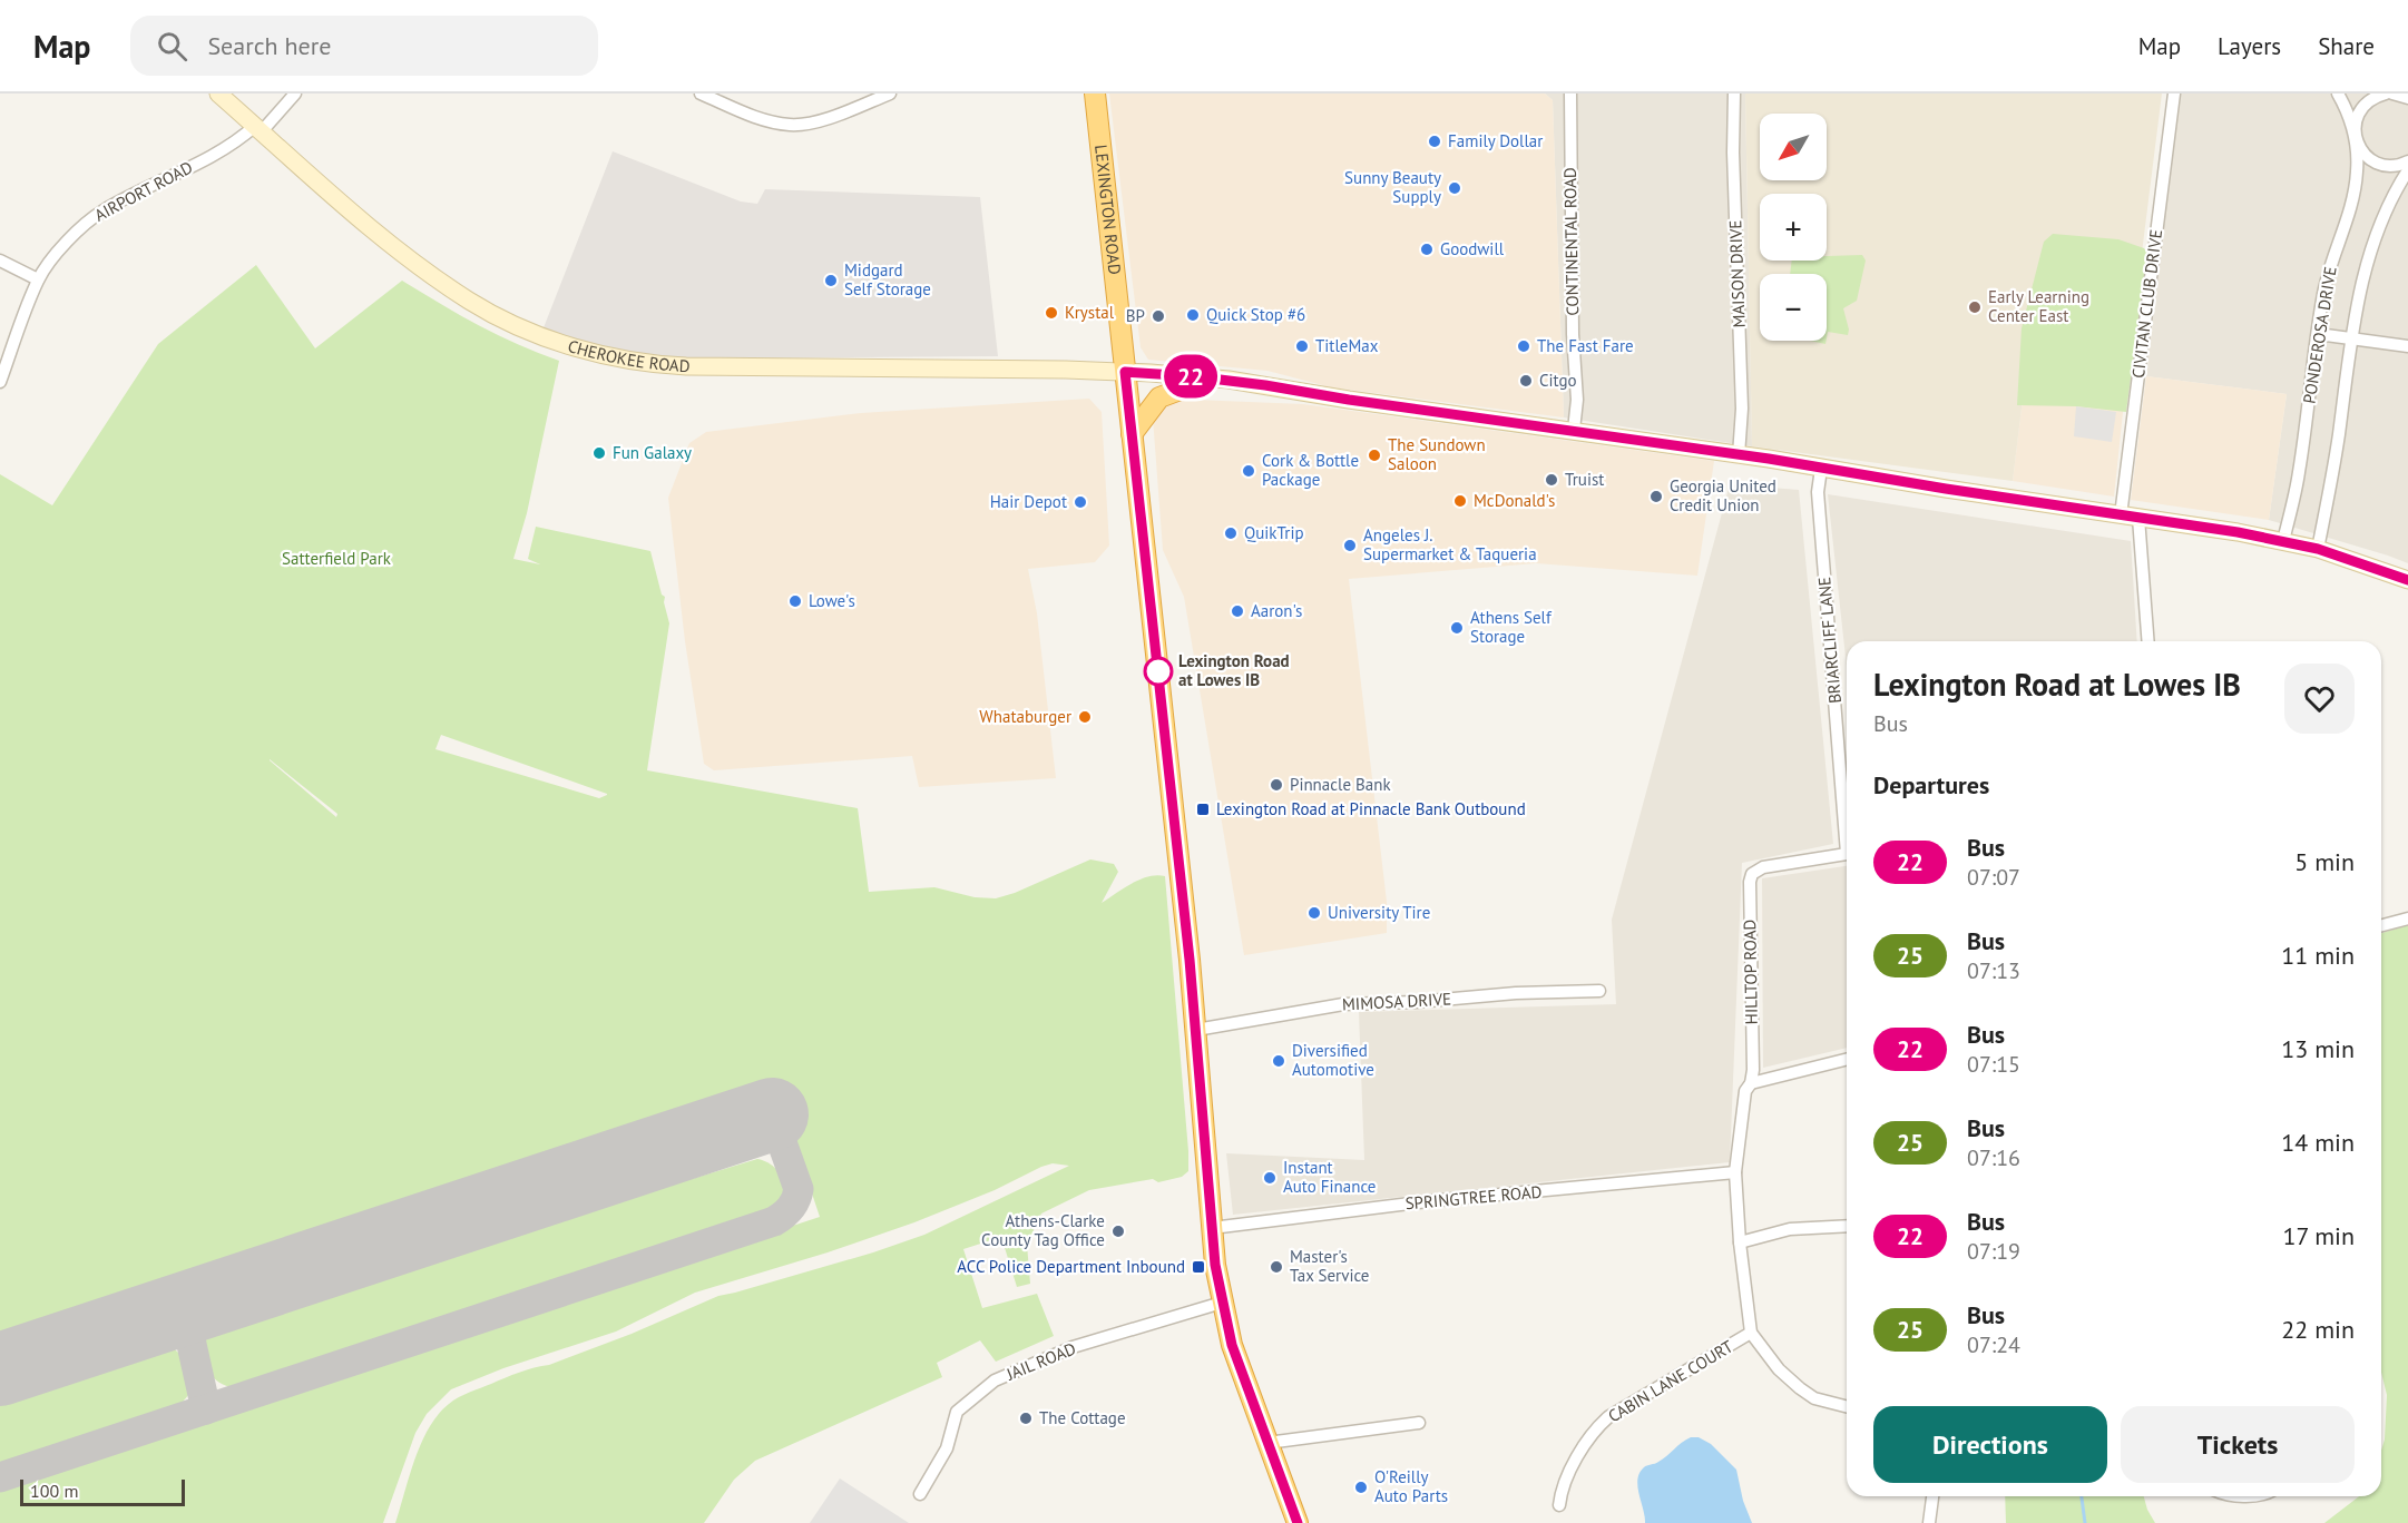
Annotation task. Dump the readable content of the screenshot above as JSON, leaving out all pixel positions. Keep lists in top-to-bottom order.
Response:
{
  "streets": {
    "highway": ["LEXINGTON ROAD"],
    "main road": ["CHEROKEE ROAD"],
    "street": [
      "AIRPORT ROAD",
      "CONTINENTAL ROAD",
      "MAISON DRIVE",
      "CIVITAN CLUB DRIVE",
      "PONDEROSA DRIVE",
      "BRIARCLIFF LANE",
      "HILLTOP ROAD",
      "MIMOSA DRIVE",
      "SPRINGTREE ROAD",
      "JAIL ROAD",
      "CABIN LANE COURT"
    ]
  },
  "crossings": [
    ["AIRPORT ROAD", "CHEROKEE ROAD"],
    ["LEXINGTON ROAD", "CHEROKEE ROAD"],
    ["LEXINGTON ROAD", "MIMOSA DRIVE"],
    ["LEXINGTON ROAD", "SPRINGTREE ROAD"],
    ["LEXINGTON ROAD", "JAIL ROAD"],
    ["CONTINENTAL ROAD", "CHEROKEE ROAD"],
    ["MAISON DRIVE", "CHEROKEE ROAD"],
    ["CIVITAN CLUB DRIVE", "CHEROKEE ROAD"],
    ["PONDEROSA DRIVE", "CHEROKEE ROAD"],
    ["CHEROKEE ROAD", "BRIARCLIFF LANE"],
    ["HILLTOP ROAD", "SPRINGTREE ROAD"],
    ["HILLTOP ROAD", "CABIN LANE COURT"]
  ],
  "parks": ["Satterfield Park"],
  "places": {
    "other": [
      "Family Dollar",
      "Sunny Beauty Supply",
      "Goodwill",
      "Midgard Self Storage",
      "Early Learning Center East",
      "Krystal",
      "Quick Stop #6",
      "BP",
      "TitleMax",
      "The Fast Fare",
      "Citgo",
      "Fun Galaxy",
      "The Sundown Saloon",
      "Cork & Bottle Package",
      "Truist",
      "Georgia United Credit Union",
      "McDonald's",
      "Hair Depot",
      "QuikTrip",
      "Angeles J. Supermarket & Taqueria",
      "Lowe's",
      "Aaron's",
      "Athens Self Storage",
      "Lexington Road at Lowes IB",
      "Whataburger",
      "Pinnacle Bank",
      "University Tire",
      "Diversified Automotive",
      "Instant Auto Finance",
      "Athens-Clarke County Tag Office",
      "Master's Tax Service",
      "The Cottage",
      "O'Reilly Auto Parts"
    ],
    "transit": ["Lexington Road at Pinnacle Bank Outbound", "ACC Police Department Inbound"]
  },
  "lines": ["bus line 22"],
  "scale_bar": "100 m",
  "north": "bottom left",
  "page": {
    "header": "Map",
    "search": "Search here",
    "nav": ["Map", "Layers", "Share"],
    "on_map": "22",
    "map_buttons": ["+", "−"],
    "heading": [
      ["Lexington Road at Lowes IB", "Bus"],
      "Departures"
    ],
    "list": [
      {
        "mark": "22",
        "name": "Bus",
        "note": "07:07",
        "value": "5 min"
      },
      {
        "mark": "25",
        "name": "Bus",
        "note": "07:13",
        "value": "11 min"
      },
      {
        "mark": "22",
        "name": "Bus",
        "note": "07:15",
        "value": "13 min"
      },
      {
        "mark": "25",
        "name": "Bus",
        "note": "07:16",
        "value": "14 min"
      },
      {
        "mark": "22",
        "name": "Bus",
        "note": "07:19",
        "value": "17 min"
      },
      {
        "mark": "25",
        "name": "Bus",
        "note": "07:24",
        "value": "22 min"
      }
    ],
    "buttons": ["Directions", "Tickets"],
    "scale": "100 m"
  }
}
